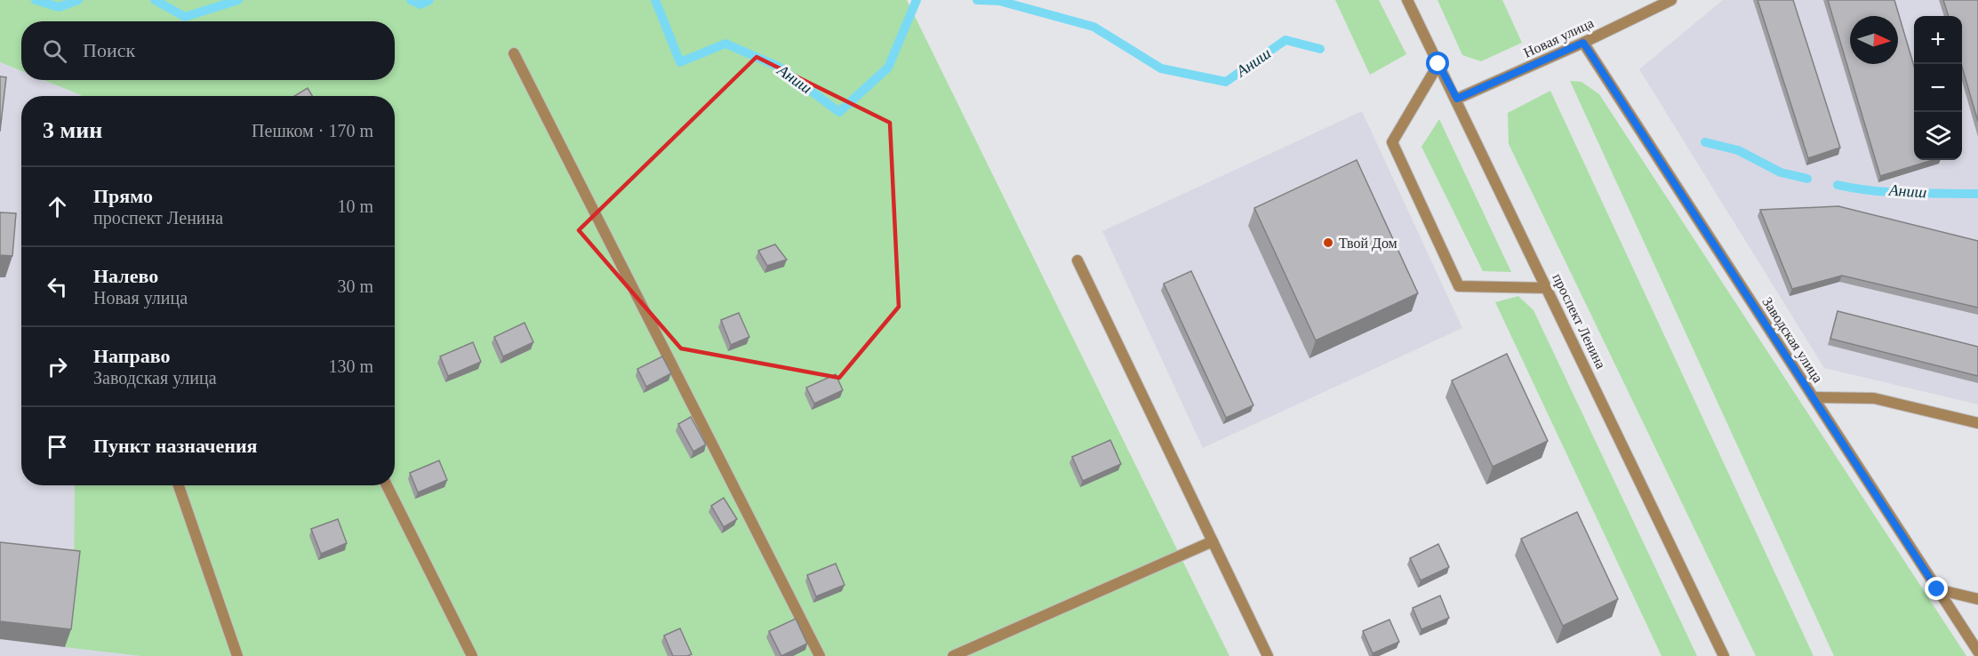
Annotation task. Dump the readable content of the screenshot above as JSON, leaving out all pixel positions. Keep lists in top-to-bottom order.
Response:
{
  "streets": {
    "street": ["Новая улица", "проспект Ленина", "Заводская улица"]
  },
  "crossings": [
    ["Новая улица", "проспект Ленина"],
    ["Новая улица", "Заводская улица"]
  ],
  "water": ["Аниш"],
  "places": ["Твой Дом"],
  "north": "right",
  "page": {
    "map_buttons": ["+", "−"],
    "search": "Поиск",
    "heading": ["3 мин", "Пешком · 170 m"],
    "list": [
      ["Прямо", "проспект Ленина", "10 m"],
      ["Налево", "Новая улица", "30 m"],
      ["Направо", "Заводская улица", "130 m"],
      "Пункт назначения"
    ]
  }
}
